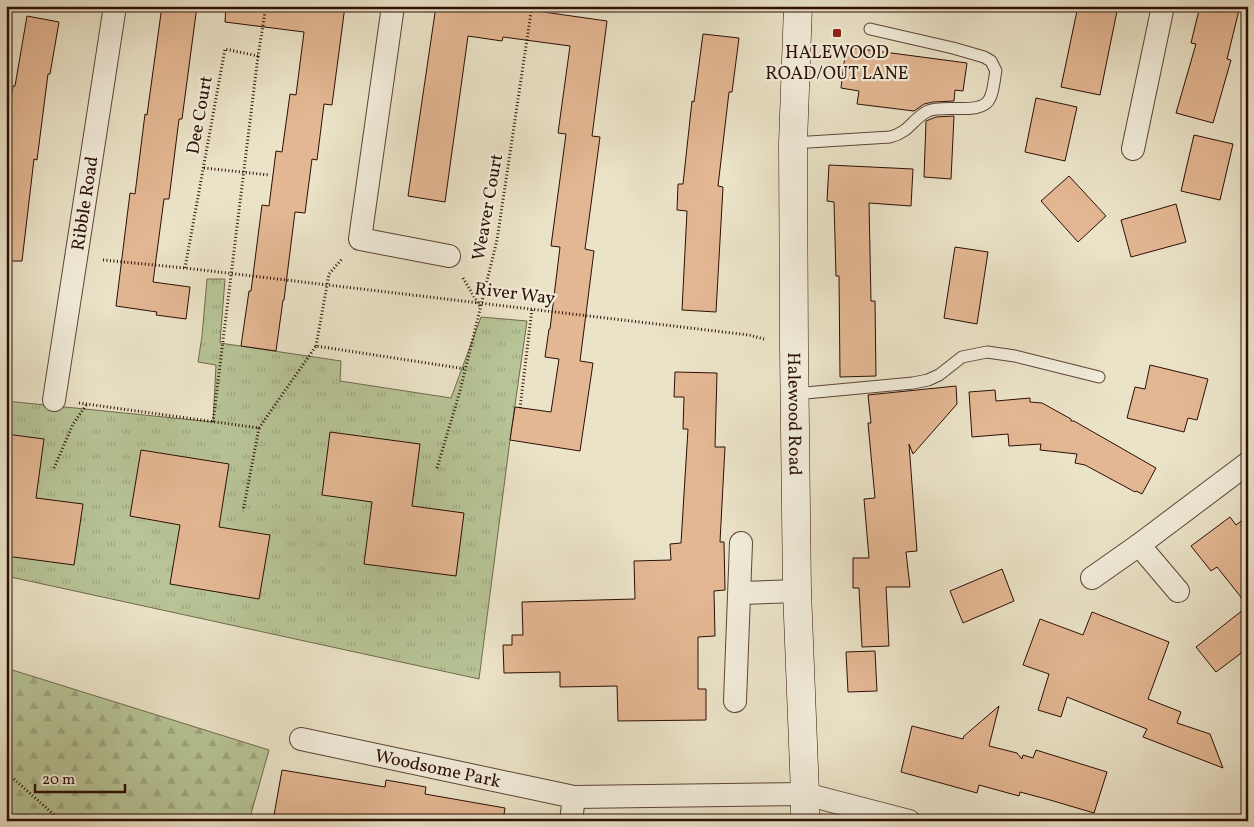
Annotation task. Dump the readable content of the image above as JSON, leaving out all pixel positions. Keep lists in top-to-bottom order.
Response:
{
  "streets": {
    "street": ["Ribble Road", "Halewood Road", "Woodsome Park"],
    "path": ["Dee Court", "Weaver Court", "River Way"]
  },
  "crossings": [
    ["Dee Court", "River Way"],
    ["Ribble Road", "River Way"],
    ["Weaver Court", "River Way"],
    ["River Way", "Halewood Road"],
    ["Halewood Road", "Woodsome Park"]
  ],
  "places": {
    "transit": ["HALEWOOD ROAD/OUT LANE"]
  },
  "scale_bar": "20 m"
}
